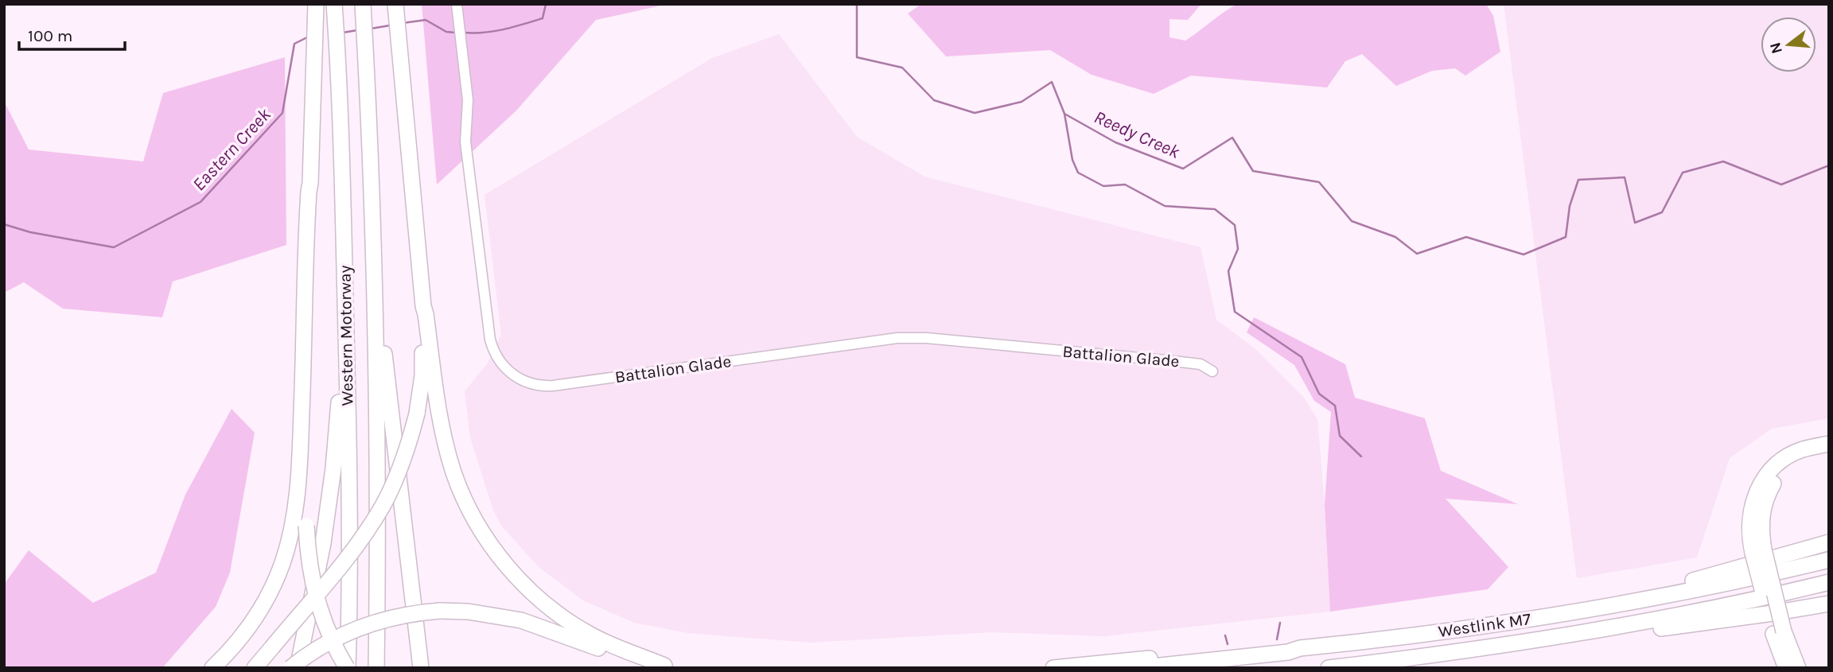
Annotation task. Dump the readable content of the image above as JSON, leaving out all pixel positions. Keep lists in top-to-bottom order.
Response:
{
  "streets": {
    "highway": ["Western Motorway", "Westlink M7"],
    "street": ["Battalion Glade"]
  },
  "water": ["Reedy Creek", "Eastern Creek"],
  "scale_bar": "100 m",
  "north": "left"
}
